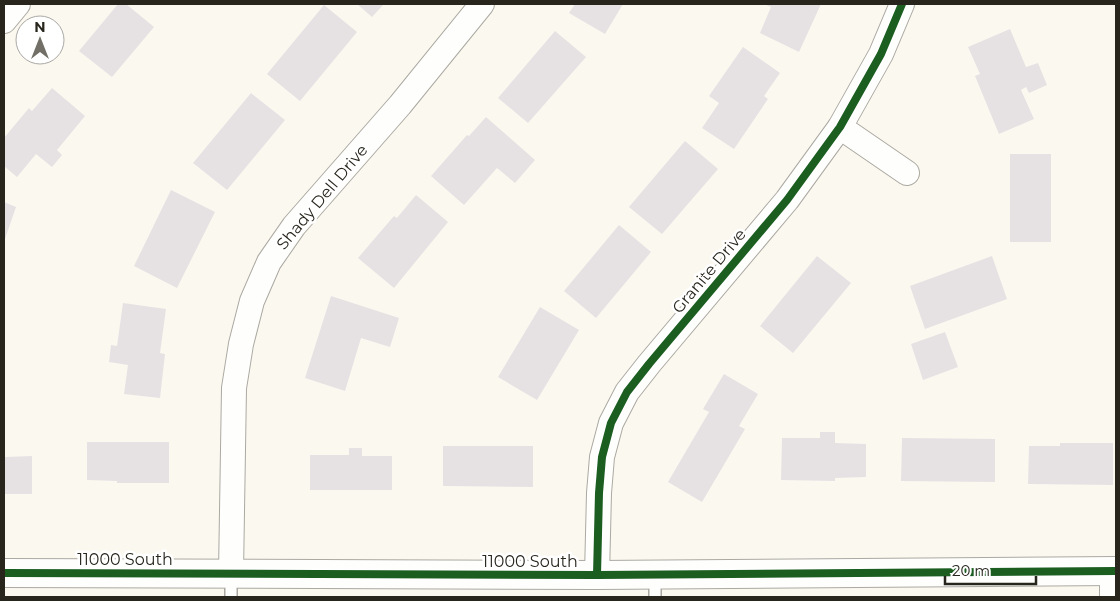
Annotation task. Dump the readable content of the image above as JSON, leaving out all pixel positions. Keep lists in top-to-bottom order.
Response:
{
  "streets": {
    "street": ["Shady Dell Drive", "Granite Drive", "11000 South"]
  },
  "crossings": [
    ["Shady Dell Drive", "11000 South"],
    ["Granite Drive", "11000 South"]
  ],
  "scale_bar": "20 m",
  "north": "top"
}
